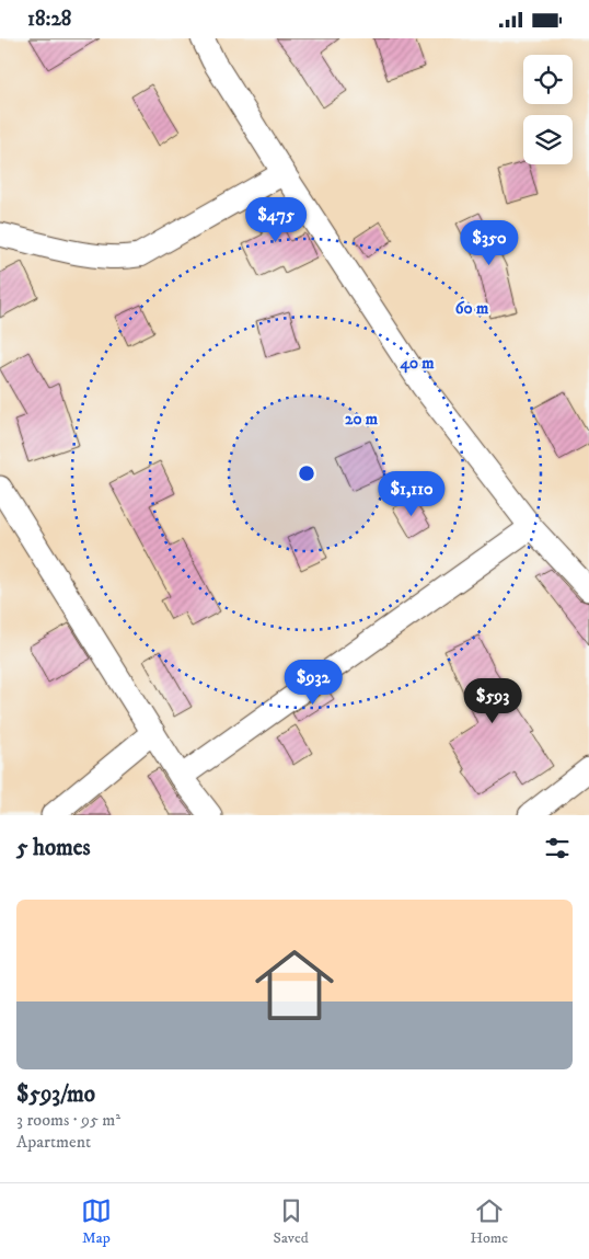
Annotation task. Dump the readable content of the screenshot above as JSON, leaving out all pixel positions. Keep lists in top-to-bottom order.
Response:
{
  "page": {
    "status": "18:28",
    "price": [
      "$475",
      "$350",
      "$1,110",
      "$932",
      "$593"
    ],
    "heading": "5 homes",
    "list": [
      {
        "name": "$593/mo",
        "note": "3 rooms · 95 m² · Apartment"
      }
    ],
    "tabs": ["Map", "Saved", "Home"]
  },
  "rings": ["60 m", "40 m", "20 m"]
}
